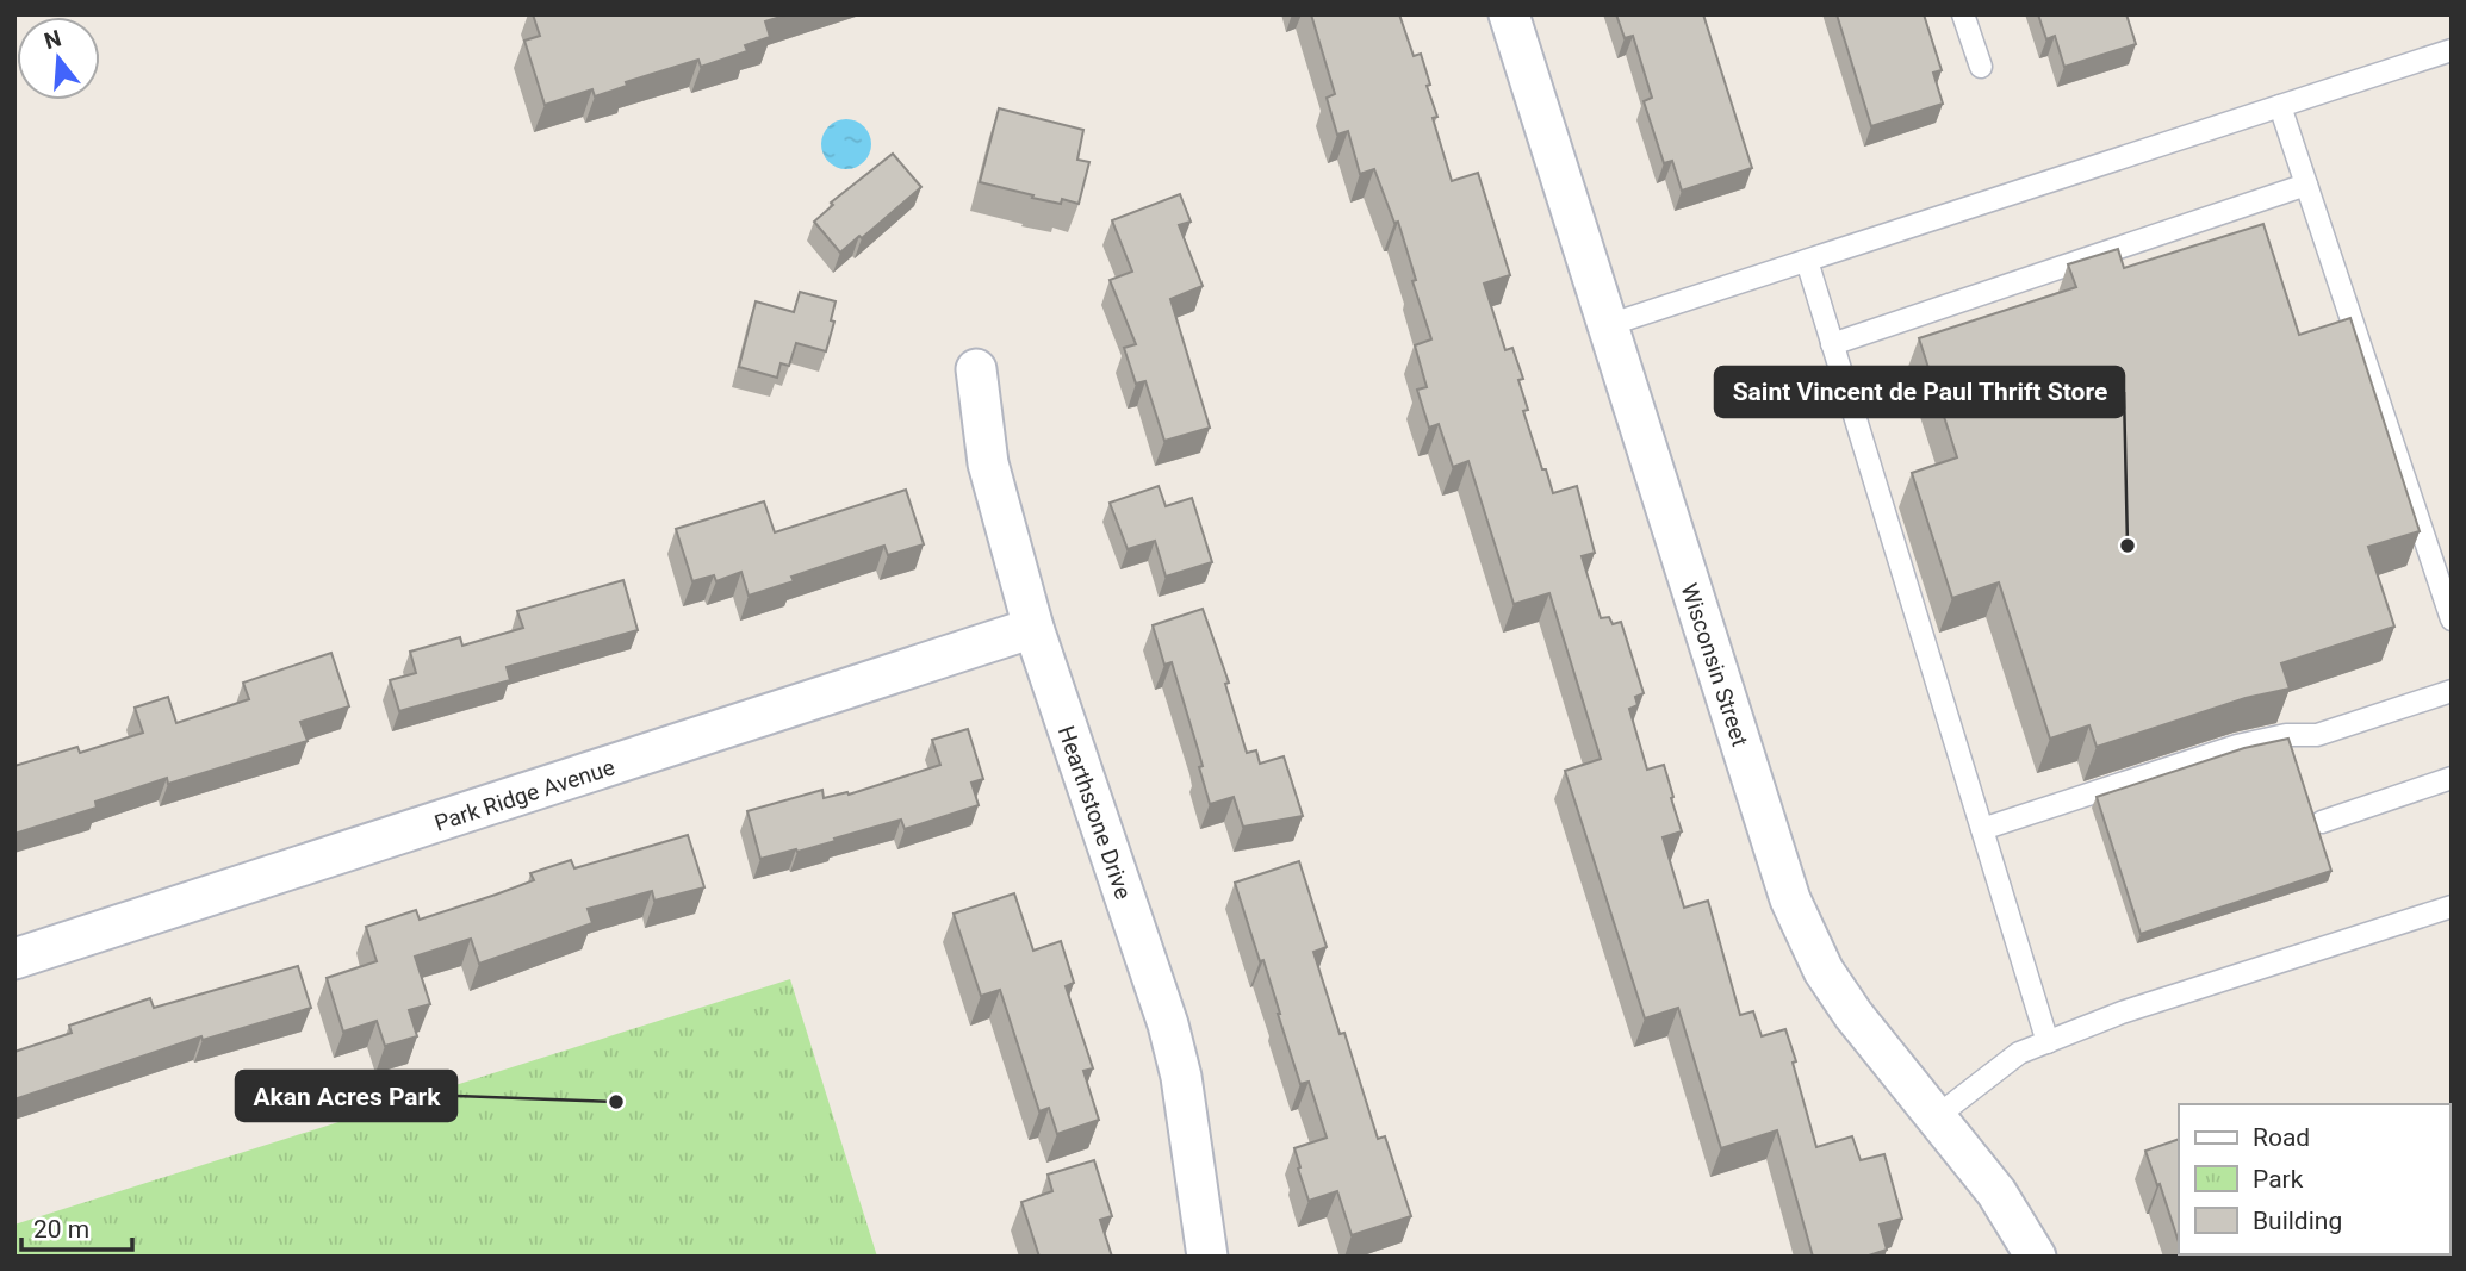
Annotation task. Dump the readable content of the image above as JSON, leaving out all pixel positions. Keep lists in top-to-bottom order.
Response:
{
  "streets": {
    "street": ["Wisconsin Street", "Park Ridge Avenue", "Hearthstone Drive"]
  },
  "crossings": [
    ["Park Ridge Avenue", "Hearthstone Drive"]
  ],
  "places": ["Saint Vincent de Paul Thrift Store", "Akan Acres Park"],
  "legend": ["Road", "Park", "Building"],
  "scale_bar": "20 m",
  "north": "top"
}
